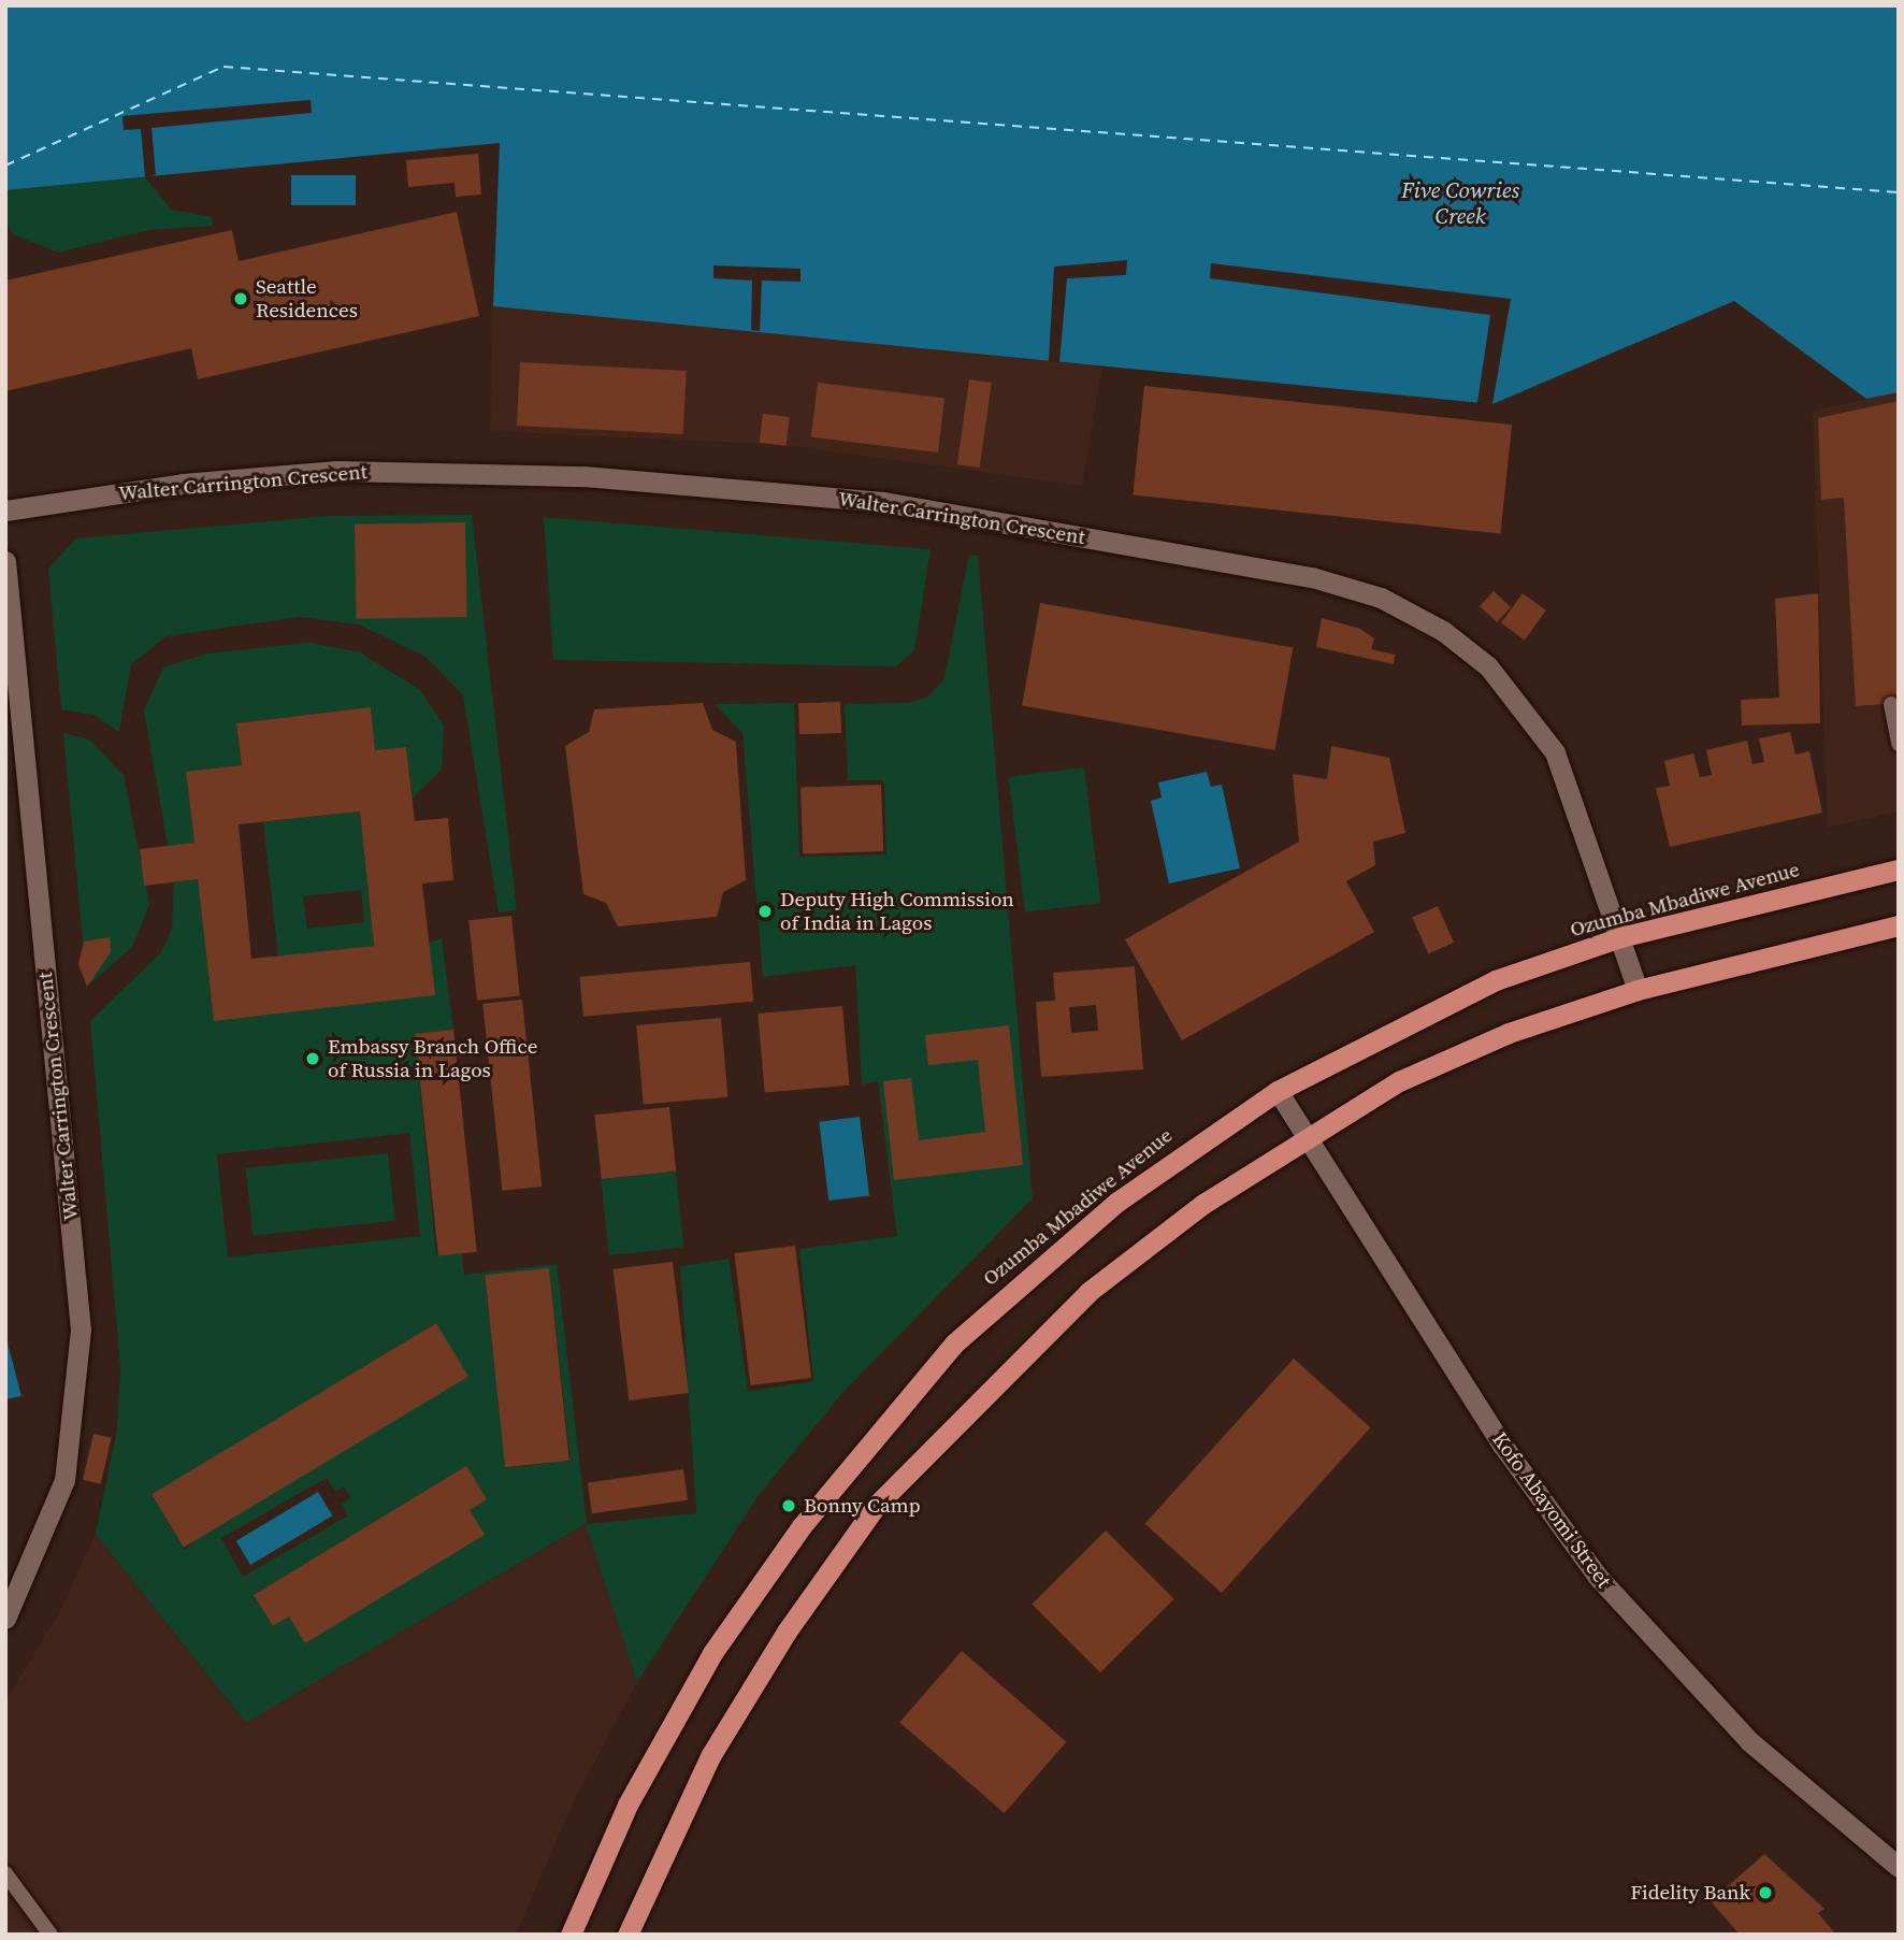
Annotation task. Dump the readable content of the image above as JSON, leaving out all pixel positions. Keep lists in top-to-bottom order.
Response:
{
  "streets": {
    "highway": ["Ozumba Mbadiwe Avenue"],
    "street": ["Walter Carrington Crescent", "Kofo Abayomi Street"]
  },
  "crossings": [
    ["Walter Carrington Crescent", "Ozumba Mbadiwe Avenue"],
    ["Ozumba Mbadiwe Avenue", "Kofo Abayomi Street"]
  ],
  "water": ["Five Cowries Creek"],
  "places": [
    "Seattle Residences",
    "Deputy High Commission of India in Lagos",
    "Embassy Branch Office of Russia in Lagos",
    "Bonny Camp",
    "Fidelity Bank"
  ]
}
